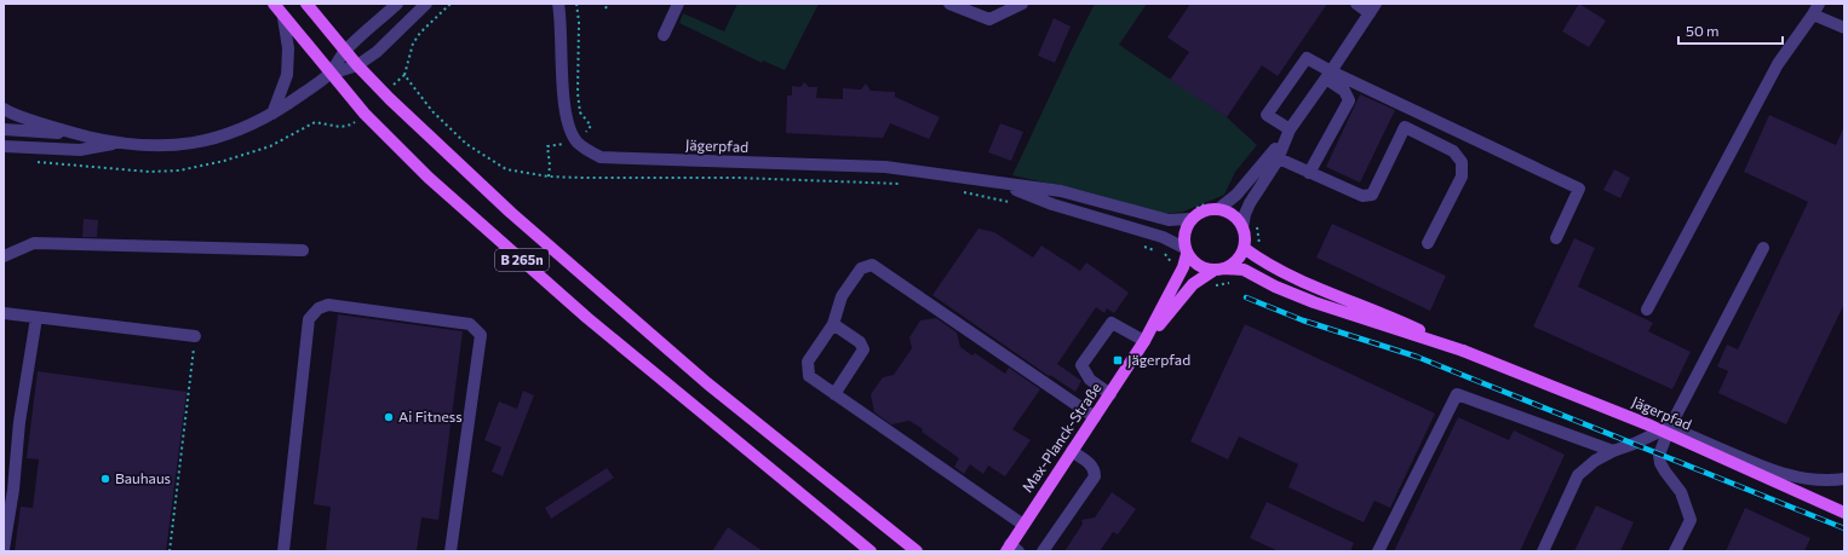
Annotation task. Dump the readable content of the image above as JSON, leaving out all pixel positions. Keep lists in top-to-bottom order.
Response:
{
  "streets": {
    "main road": ["Jägerpfad", "B 265n", "Max-Planck-Straße"]
  },
  "crossings": [
    ["Jägerpfad", "Max-Planck-Straße"]
  ],
  "places": {
    "transit": ["Jägerpfad"],
    "other": ["Ai Fitness", "Bauhaus"]
  },
  "scale_bar": "50 m"
}
